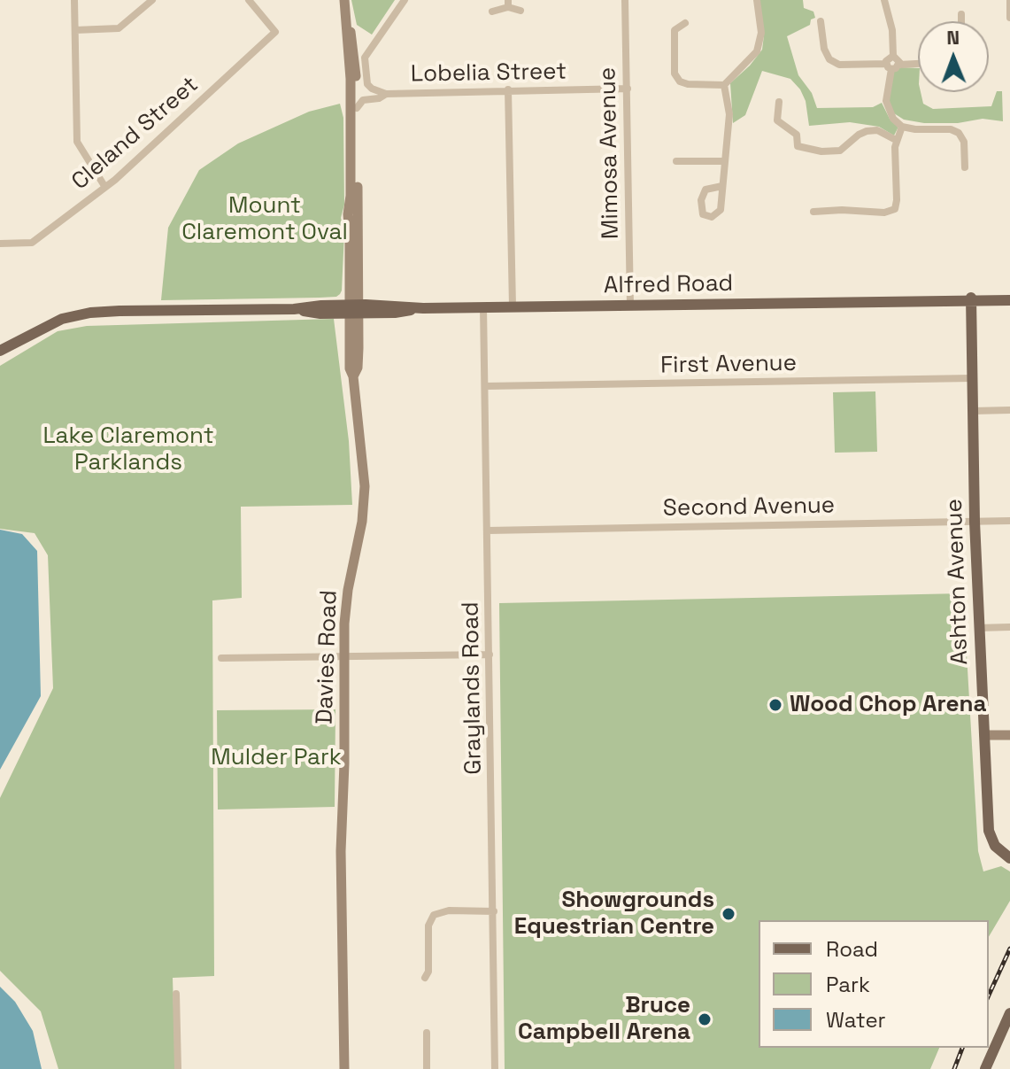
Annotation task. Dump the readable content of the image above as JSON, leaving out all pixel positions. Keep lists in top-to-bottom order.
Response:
{
  "streets": {
    "main road": ["Alfred Road", "Ashton Avenue", "Davies Road"],
    "street": [
      "Lobelia Street",
      "Cleland Street",
      "Mimosa Avenue",
      "First Avenue",
      "Second Avenue",
      "Graylands Road"
    ]
  },
  "crossings": [
    ["Lobelia Street", "Mimosa Avenue"],
    ["Lobelia Street", "Davies Road"],
    ["Mimosa Avenue", "Alfred Road"],
    ["Alfred Road", "Ashton Avenue"],
    ["Alfred Road", "Davies Road"],
    ["Alfred Road", "Graylands Road"],
    ["First Avenue", "Ashton Avenue"],
    ["First Avenue", "Graylands Road"],
    ["Second Avenue", "Ashton Avenue"],
    ["Second Avenue", "Graylands Road"]
  ],
  "parks": ["Mount Claremont Oval", "Lake Claremont Parklands", "Mulder Park"],
  "places": ["Wood Chop Arena", "Showgrounds Equestrian Centre", "Bruce Campbell Arena"],
  "legend": ["Road", "Park", "Water"],
  "north": "top"
}
